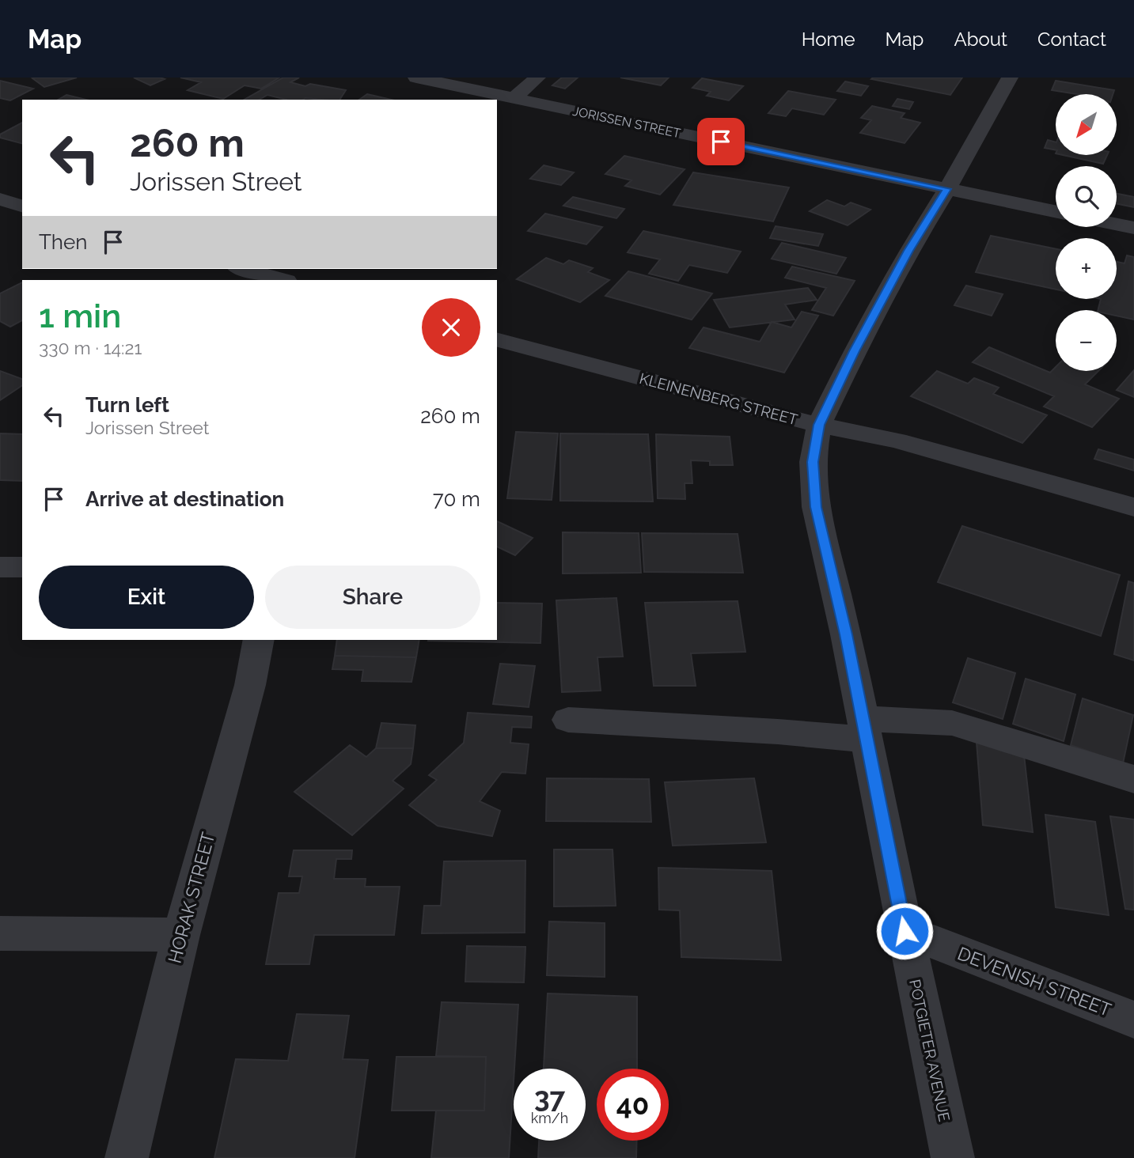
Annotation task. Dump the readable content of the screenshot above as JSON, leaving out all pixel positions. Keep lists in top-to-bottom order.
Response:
{
  "streets": {
    "street": [
      "JORISSEN STREET",
      "KLEINENBERG STREET",
      "HORAK STREET",
      "DEVENISH STREET",
      "POTGIETER AVENUE"
    ]
  },
  "crossings": [
    ["JORISSEN STREET", "POTGIETER AVENUE"],
    ["KLEINENBERG STREET", "POTGIETER AVENUE"],
    ["DEVENISH STREET", "POTGIETER AVENUE"]
  ],
  "north": "bottom left",
  "page": {
    "header": "Map",
    "nav": [
      "Home",
      "Map",
      "About",
      "Contact"
    ],
    "map_buttons": ["+", "−"],
    "turn": ["260 m", "Jorissen Street"],
    "then": "Then",
    "heading": ["1 min", "330 m · 14:21"],
    "list": [
      {
        "name": "Turn left",
        "note": "Jorissen Street",
        "value": "260 m"
      },
      {
        "name": "Arrive at destination",
        "value": "70 m"
      }
    ],
    "buttons": ["Exit", "Share"],
    "speed": "37 km/h",
    "limit": "40"
  }
}
